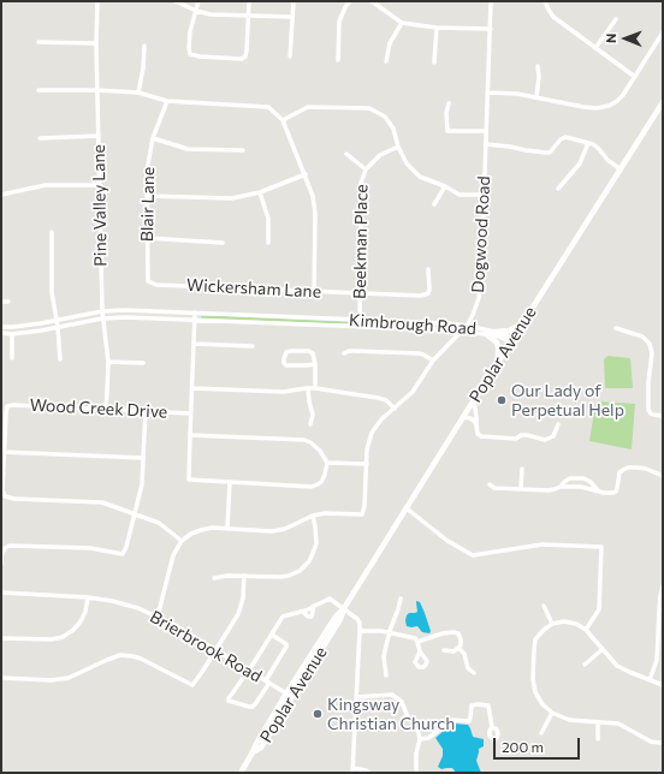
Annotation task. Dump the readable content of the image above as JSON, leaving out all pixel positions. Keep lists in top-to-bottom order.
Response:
{
  "streets": {
    "main road": ["Poplar Avenue"],
    "street": [
      "Blair Lane",
      "Pine Valley Lane",
      "Dogwood Road",
      "Beekman Place",
      "Wickersham Lane",
      "Kimbrough Road",
      "Wood Creek Drive",
      "Brierbrook Road"
    ]
  },
  "crossings": [
    ["Blair Lane", "Wickersham Lane"],
    ["Pine Valley Lane", "Kimbrough Road"],
    ["Pine Valley Lane", "Wood Creek Drive"],
    ["Dogwood Road", "Kimbrough Road"],
    ["Beekman Place", "Wickersham Lane"],
    ["Beekman Place", "Kimbrough Road"],
    ["Kimbrough Road", "Poplar Avenue"],
    ["Poplar Avenue", "Brierbrook Road"]
  ],
  "places": ["Our Lady of Perpetual Help", "Kingsway Christian Church"],
  "scale_bar": "200 m",
  "north": "left"
}
